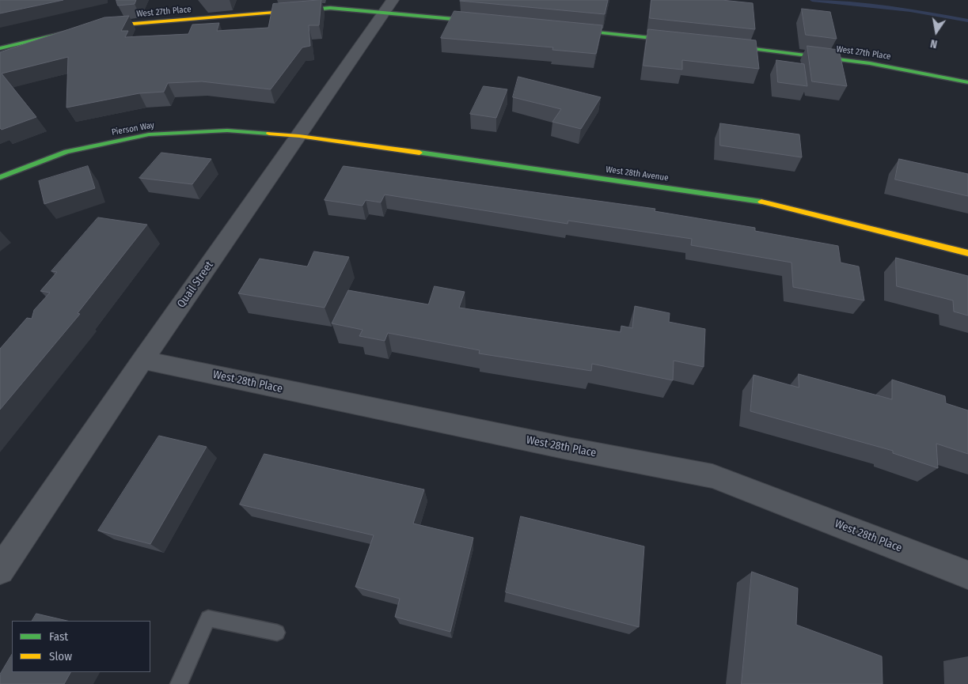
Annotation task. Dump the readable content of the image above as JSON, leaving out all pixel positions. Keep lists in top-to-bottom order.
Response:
{
  "streets": {
    "street": [
      "West 27th Place",
      "Pierson Way",
      "West 28th Avenue",
      "Quail Street",
      "West 28th Place"
    ]
  },
  "crossings": [
    ["West 27th Place", "Quail Street"],
    ["Pierson Way", "West 28th Avenue"],
    ["Pierson Way", "Quail Street"],
    ["West 28th Avenue", "Quail Street"],
    ["Quail Street", "West 28th Place"]
  ],
  "legend": ["Fast", "Slow"],
  "north": "bottom"
}
